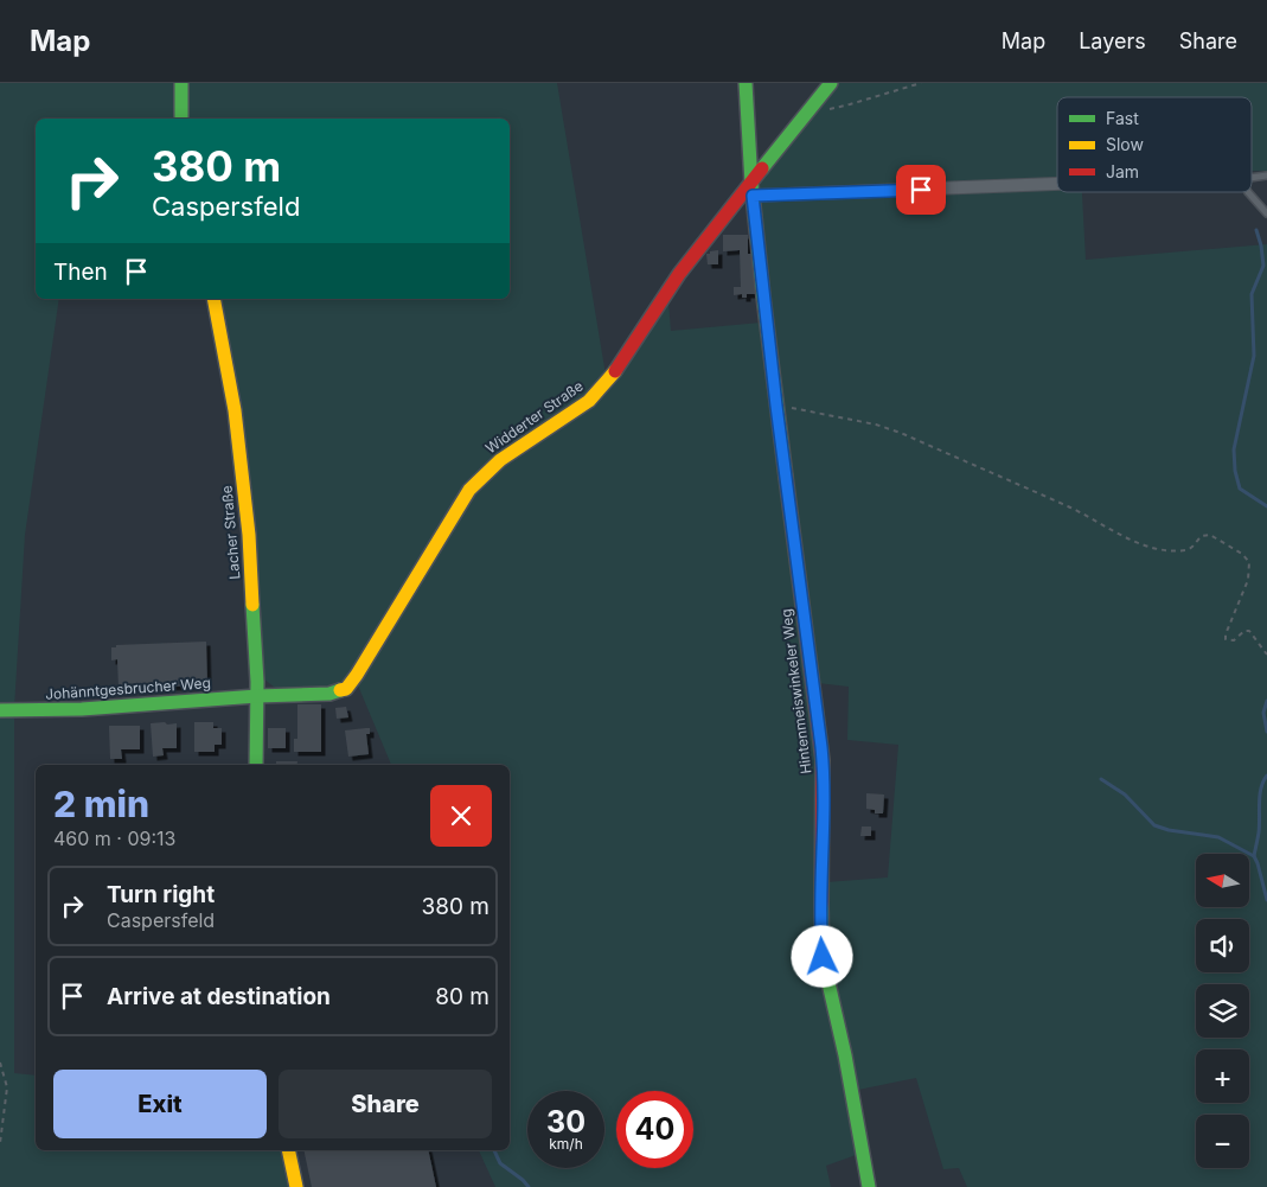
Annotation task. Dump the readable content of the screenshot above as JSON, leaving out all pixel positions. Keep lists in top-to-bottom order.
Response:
{
  "streets": {
    "street": [
      "Widderter Straße",
      "Lacher Straße",
      "Johänntgesbrucher Weg",
      "Hintenmeiswinkeler Weg"
    ]
  },
  "crossings": [
    ["Widderter Straße", "Lacher Straße"],
    ["Widderter Straße", "Johänntgesbrucher Weg"],
    ["Widderter Straße", "Hintenmeiswinkeler Weg"],
    ["Lacher Straße", "Johänntgesbrucher Weg"]
  ],
  "legend": ["Fast", "Slow", "Jam"],
  "north": "left",
  "page": {
    "header": "Map",
    "nav": ["Map", "Layers", "Share"],
    "turn": ["380 m", "Caspersfeld"],
    "then": "Then",
    "heading": ["2 min", "460 m · 09:13"],
    "map_buttons": ["+", "−"],
    "list": [
      {
        "name": "Turn right",
        "note": "Caspersfeld",
        "value": "380 m"
      },
      {
        "name": "Arrive at destination",
        "value": "80 m"
      }
    ],
    "buttons": ["Exit", "Share"],
    "speed": "30 km/h",
    "limit": "40"
  }
}
